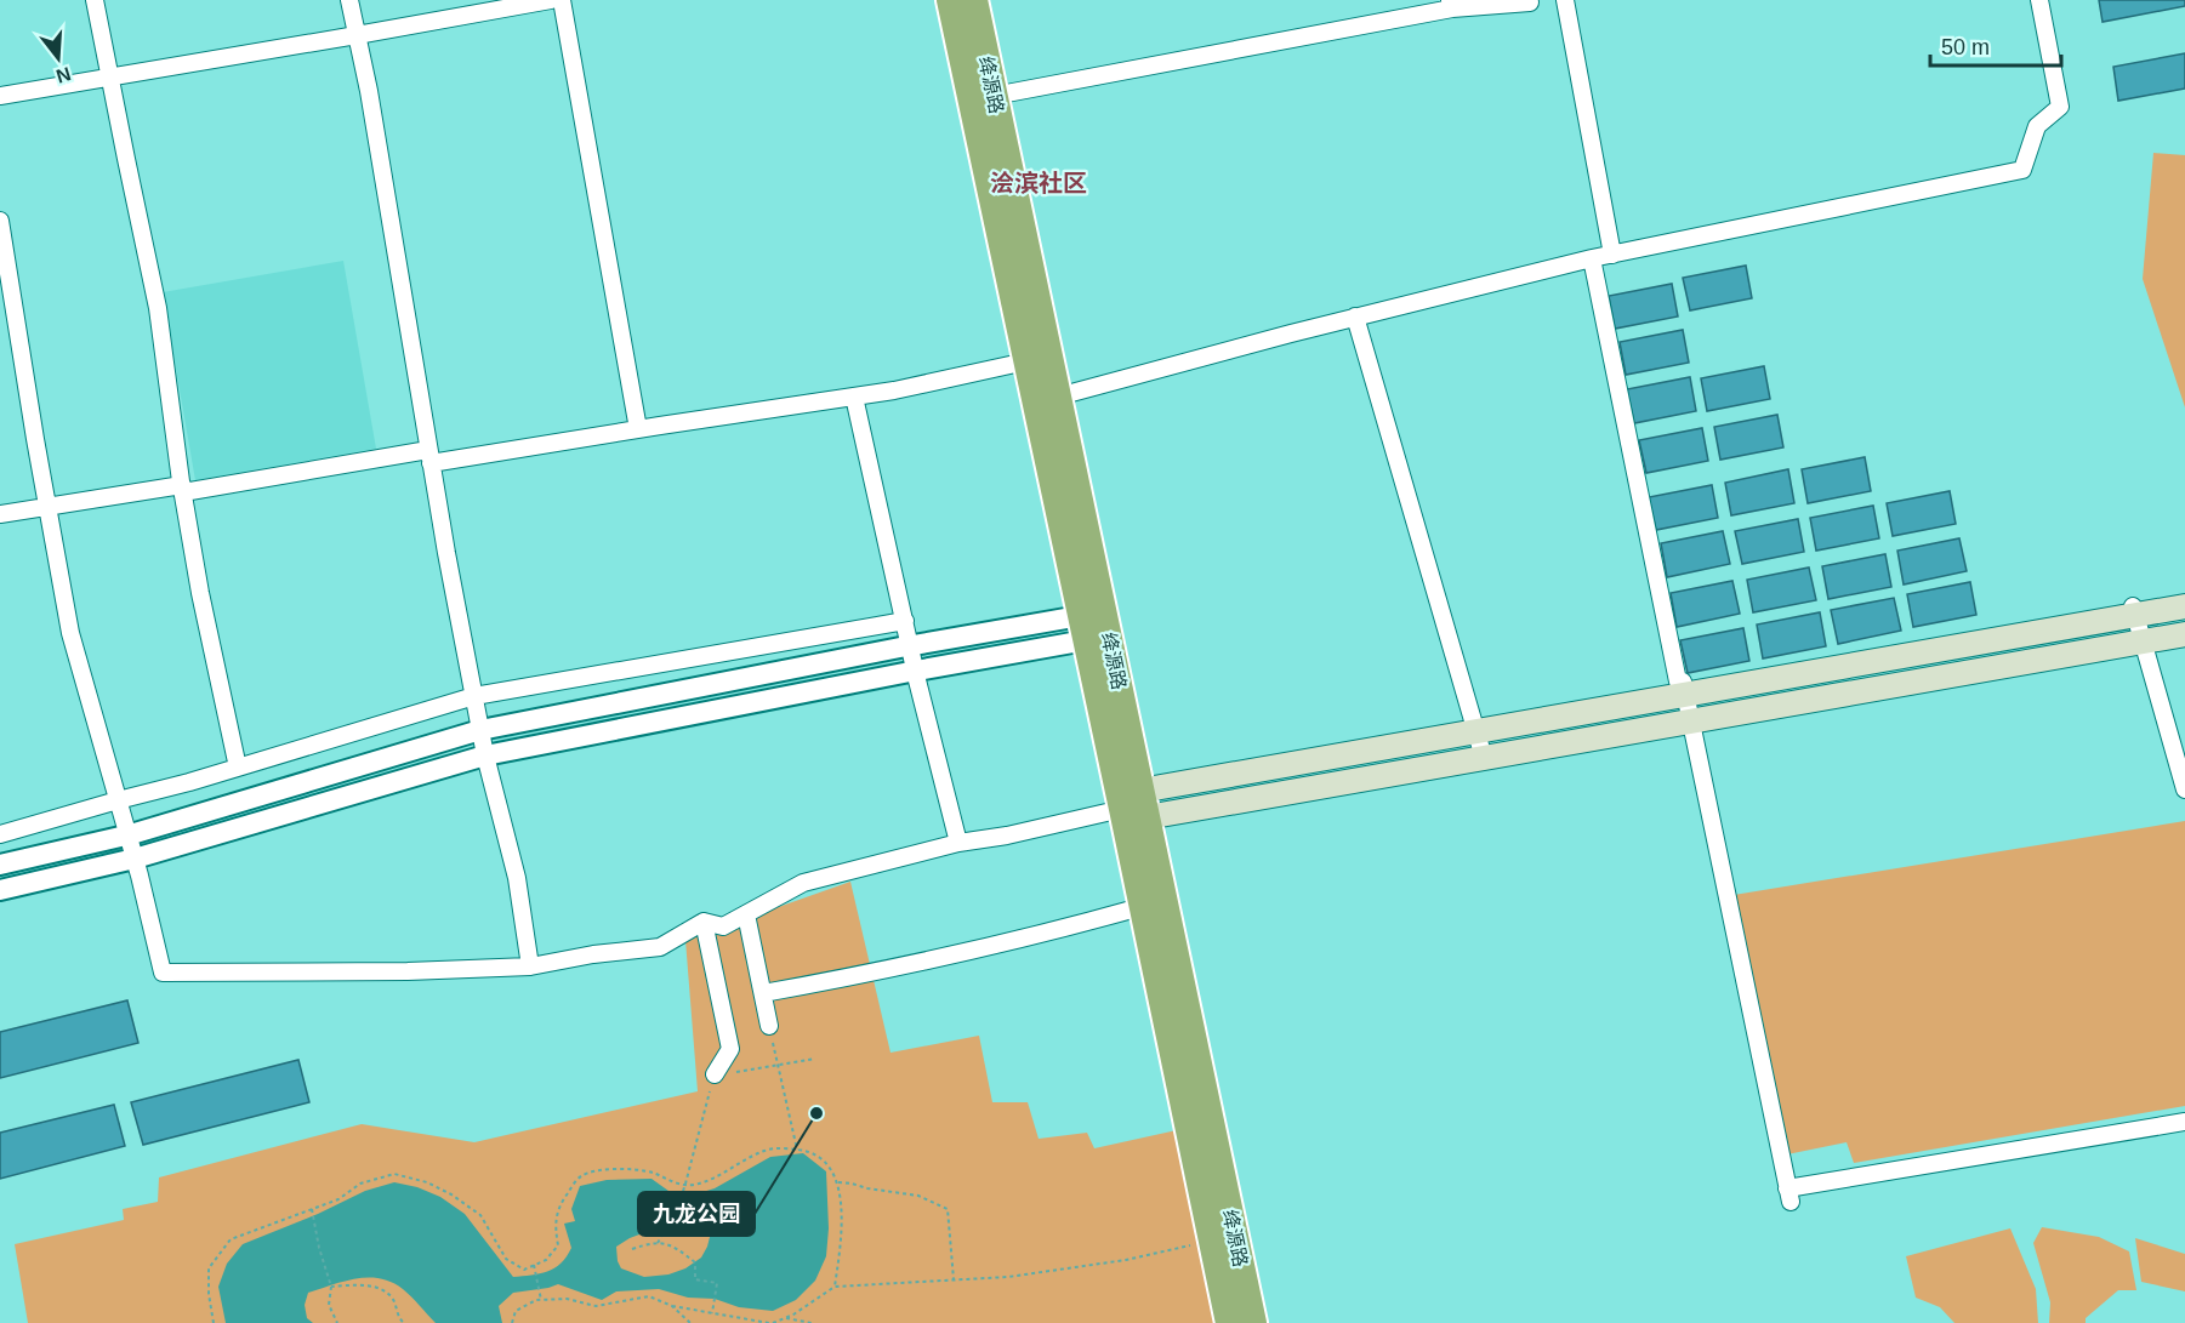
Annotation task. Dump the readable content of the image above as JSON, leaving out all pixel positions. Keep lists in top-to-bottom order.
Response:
{
  "streets": {
    "highway": ["绛源路"]
  },
  "districts": ["浍滨社区"],
  "places": ["九龙公园"],
  "scale_bar": "50 m",
  "north": "bottom"
}
